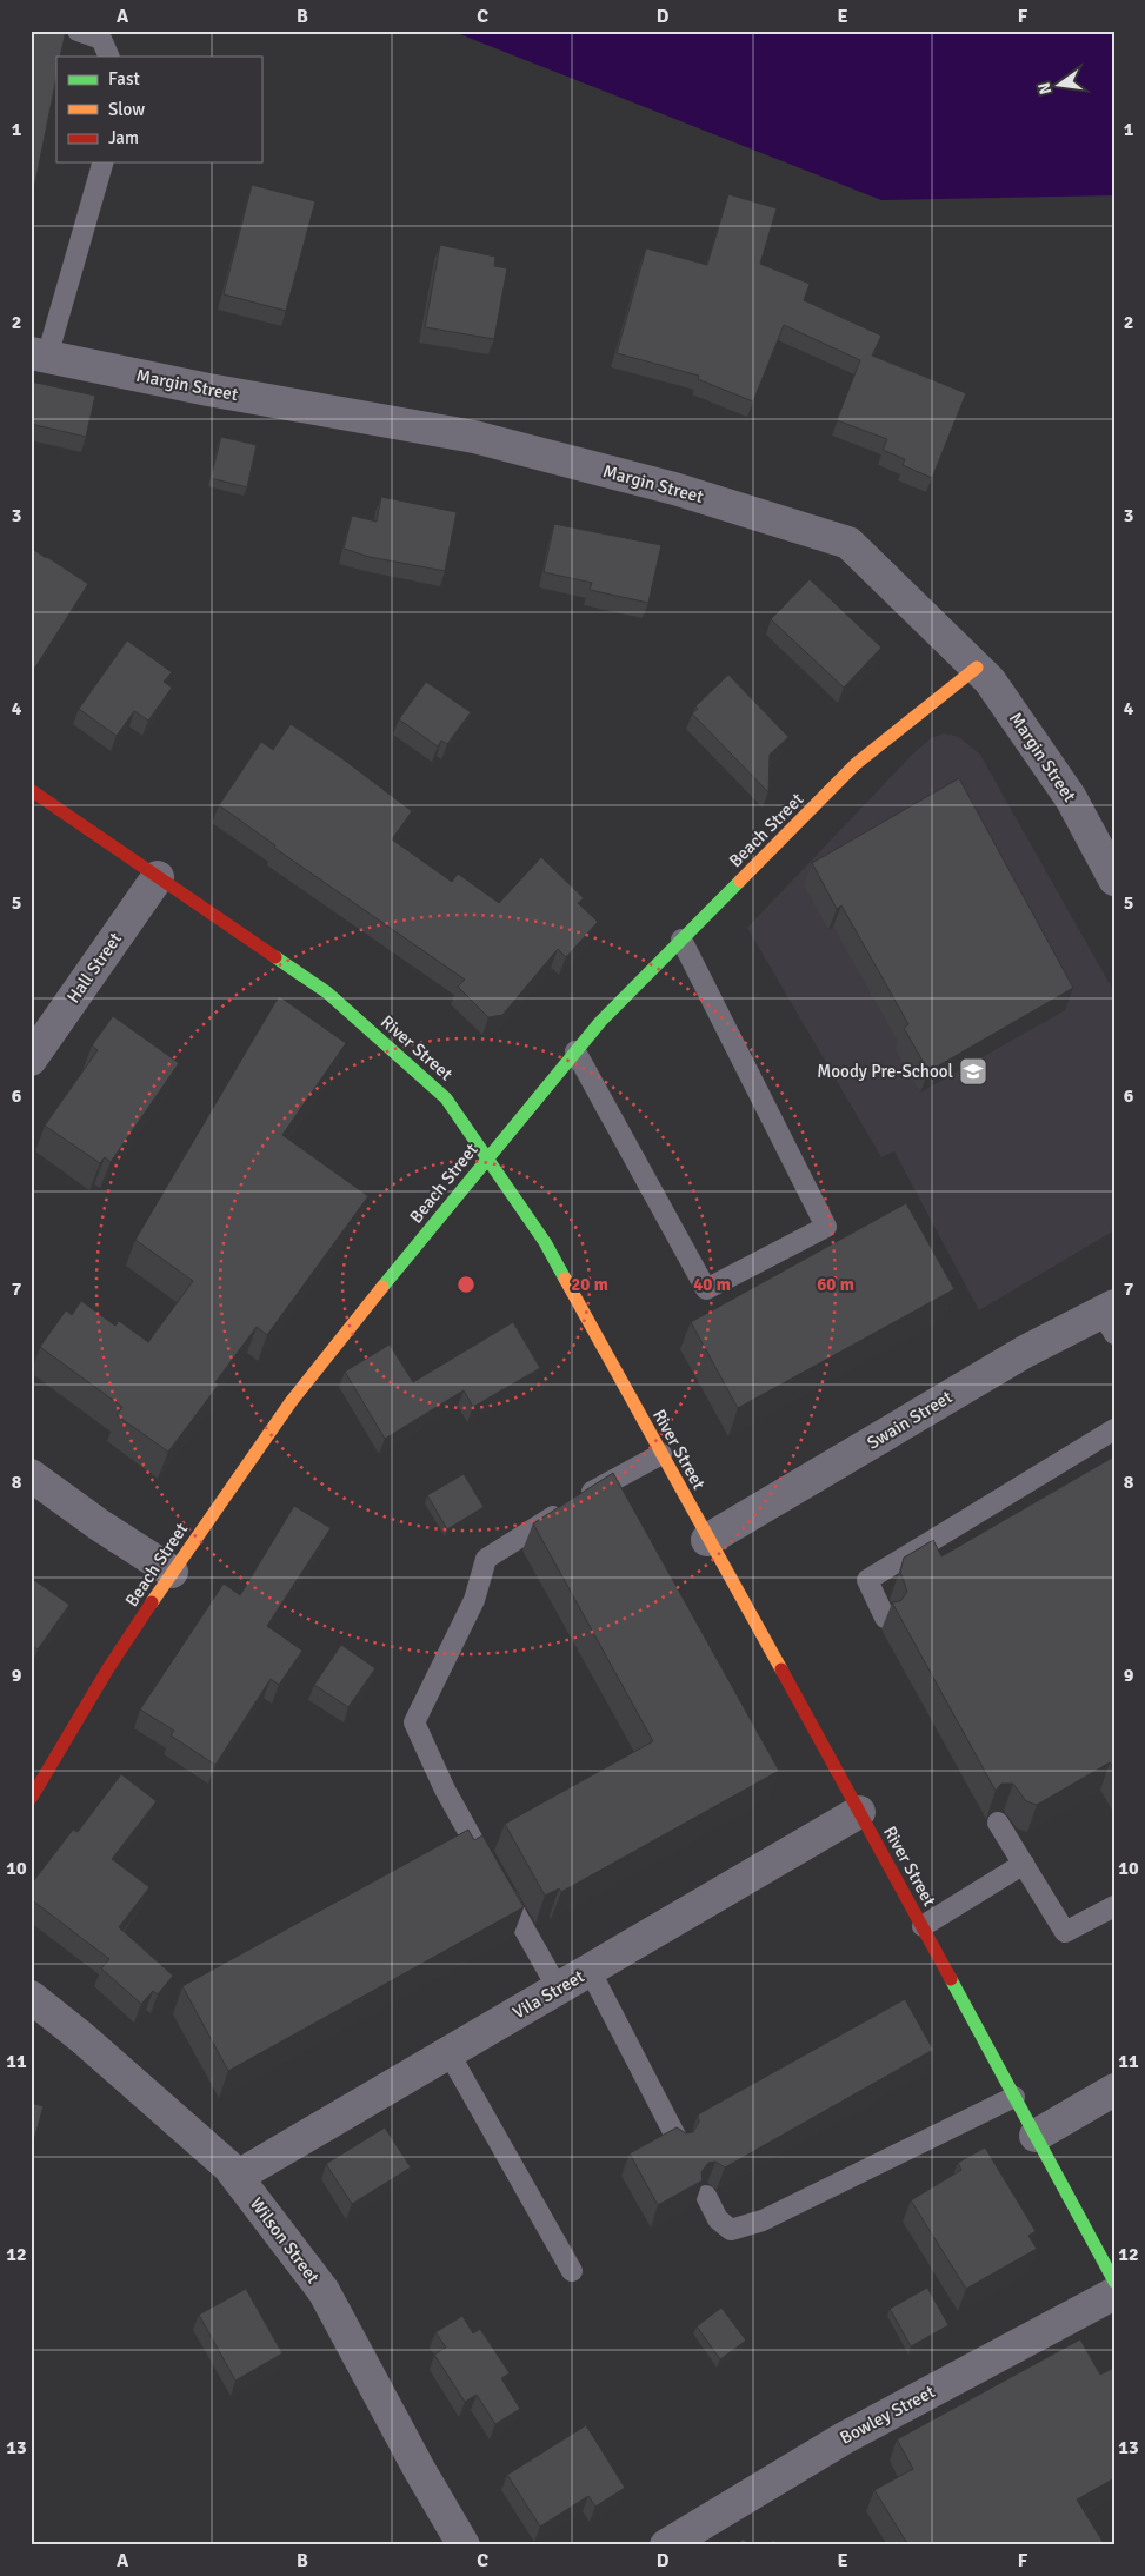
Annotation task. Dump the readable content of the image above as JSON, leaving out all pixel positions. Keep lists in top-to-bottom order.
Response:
{
  "streets": {
    "main road": ["Beach Street", "River Street"],
    "street": [
      "Margin Street",
      "Hall Street",
      "Swain Street",
      "Vila Street",
      "Wilson Street",
      "Bowley Street"
    ]
  },
  "crossings": [
    ["Margin Street", "Beach Street"],
    ["Beach Street", "River Street"],
    ["Hall Street", "River Street"],
    ["River Street", "Swain Street"],
    ["River Street", "Vila Street"],
    ["Vila Street", "Wilson Street"]
  ],
  "places": {
    "school or university": ["Moody Pre-School"]
  },
  "legend": ["Fast", "Slow", "Jam"],
  "north": "left",
  "grid": {
    "columns": [
      "A",
      "B",
      "C",
      "D",
      "E",
      "F"
    ],
    "rows": [
      "1",
      "2",
      "3",
      "4",
      "5",
      "6",
      "7",
      "8",
      "9",
      "10",
      "11",
      "12",
      "13"
    ]
  },
  "rings": ["20 m", "40 m", "60 m"]
}
